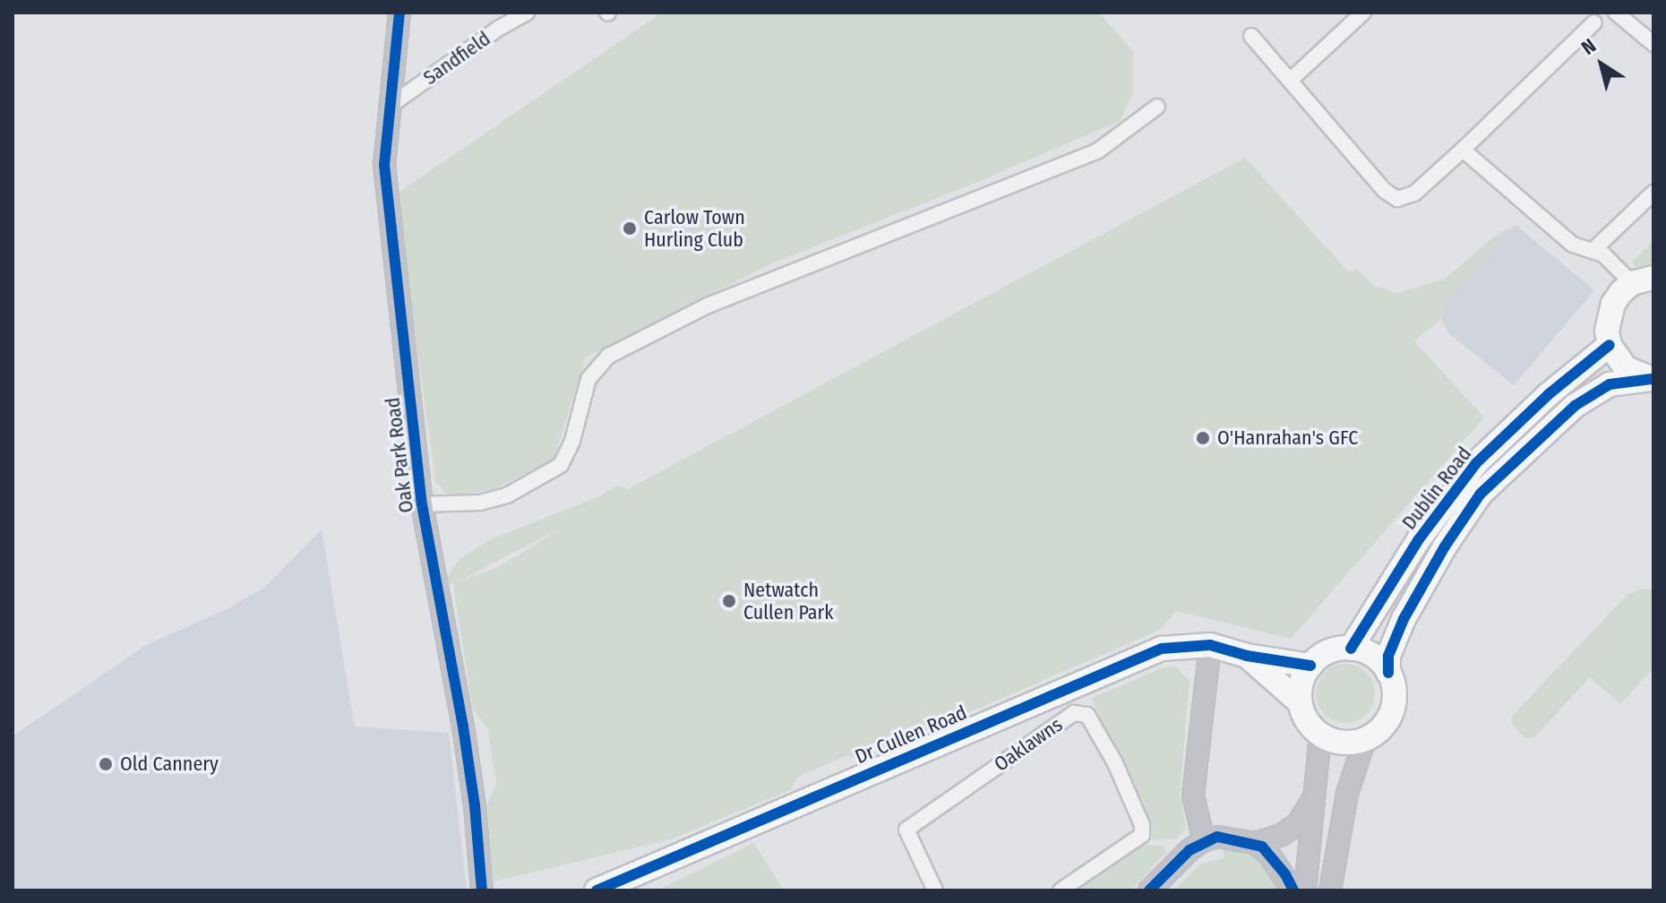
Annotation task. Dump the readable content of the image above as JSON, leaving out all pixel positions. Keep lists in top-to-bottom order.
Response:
{
  "streets": {
    "main road": ["Dublin Road", "Dr Cullen Road"],
    "street": ["Sandfield", "Oak Park Road", "Oaklawns"]
  },
  "crossings": [
    ["Sandfield", "Oak Park Road"],
    ["Dublin Road", "Dr Cullen Road"]
  ],
  "places": [
    "Carlow Town Hurling Club",
    "O'Hanrahan's GFC",
    "Netwatch Cullen Park",
    "Old Cannery"
  ],
  "north": "top left"
}
